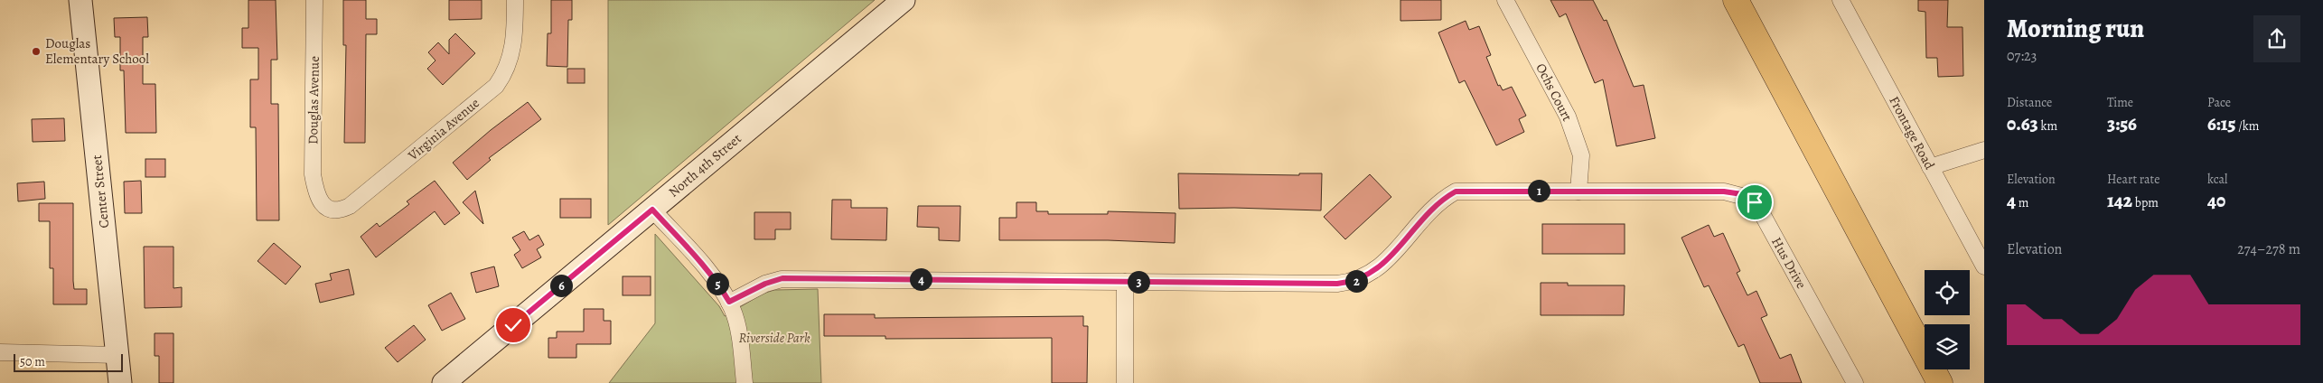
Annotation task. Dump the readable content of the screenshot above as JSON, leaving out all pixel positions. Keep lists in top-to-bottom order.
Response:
{
  "streets": {
    "street": [
      "Ochs Court",
      "Douglas Avenue",
      "Virginia Avenue",
      "Frontage Road",
      "North 4th Street",
      "Center Street",
      "Hus Drive"
    ]
  },
  "crossings": [
    ["Ochs Court", "Hus Drive"],
    ["Douglas Avenue", "Virginia Avenue"]
  ],
  "parks": ["Riverside Park"],
  "places": ["Douglas Elementary School"],
  "scale_bar": "50 m",
  "page": {
    "heading": ["Morning run", "07:23"],
    "stats": [
      ["Distance", "0.63 km"],
      ["Time", "3:56"],
      ["Pace", "6:15 /km"],
      ["Elevation", "4 m"],
      ["Heart rate", "142 bpm"],
      ["kcal", "40"]
    ],
    "pins": [
      "1",
      "4",
      "2",
      "3",
      "5",
      "6"
    ],
    "chart": ["Elevation", "274–278 m"],
    "scale": "50 m"
  }
}
